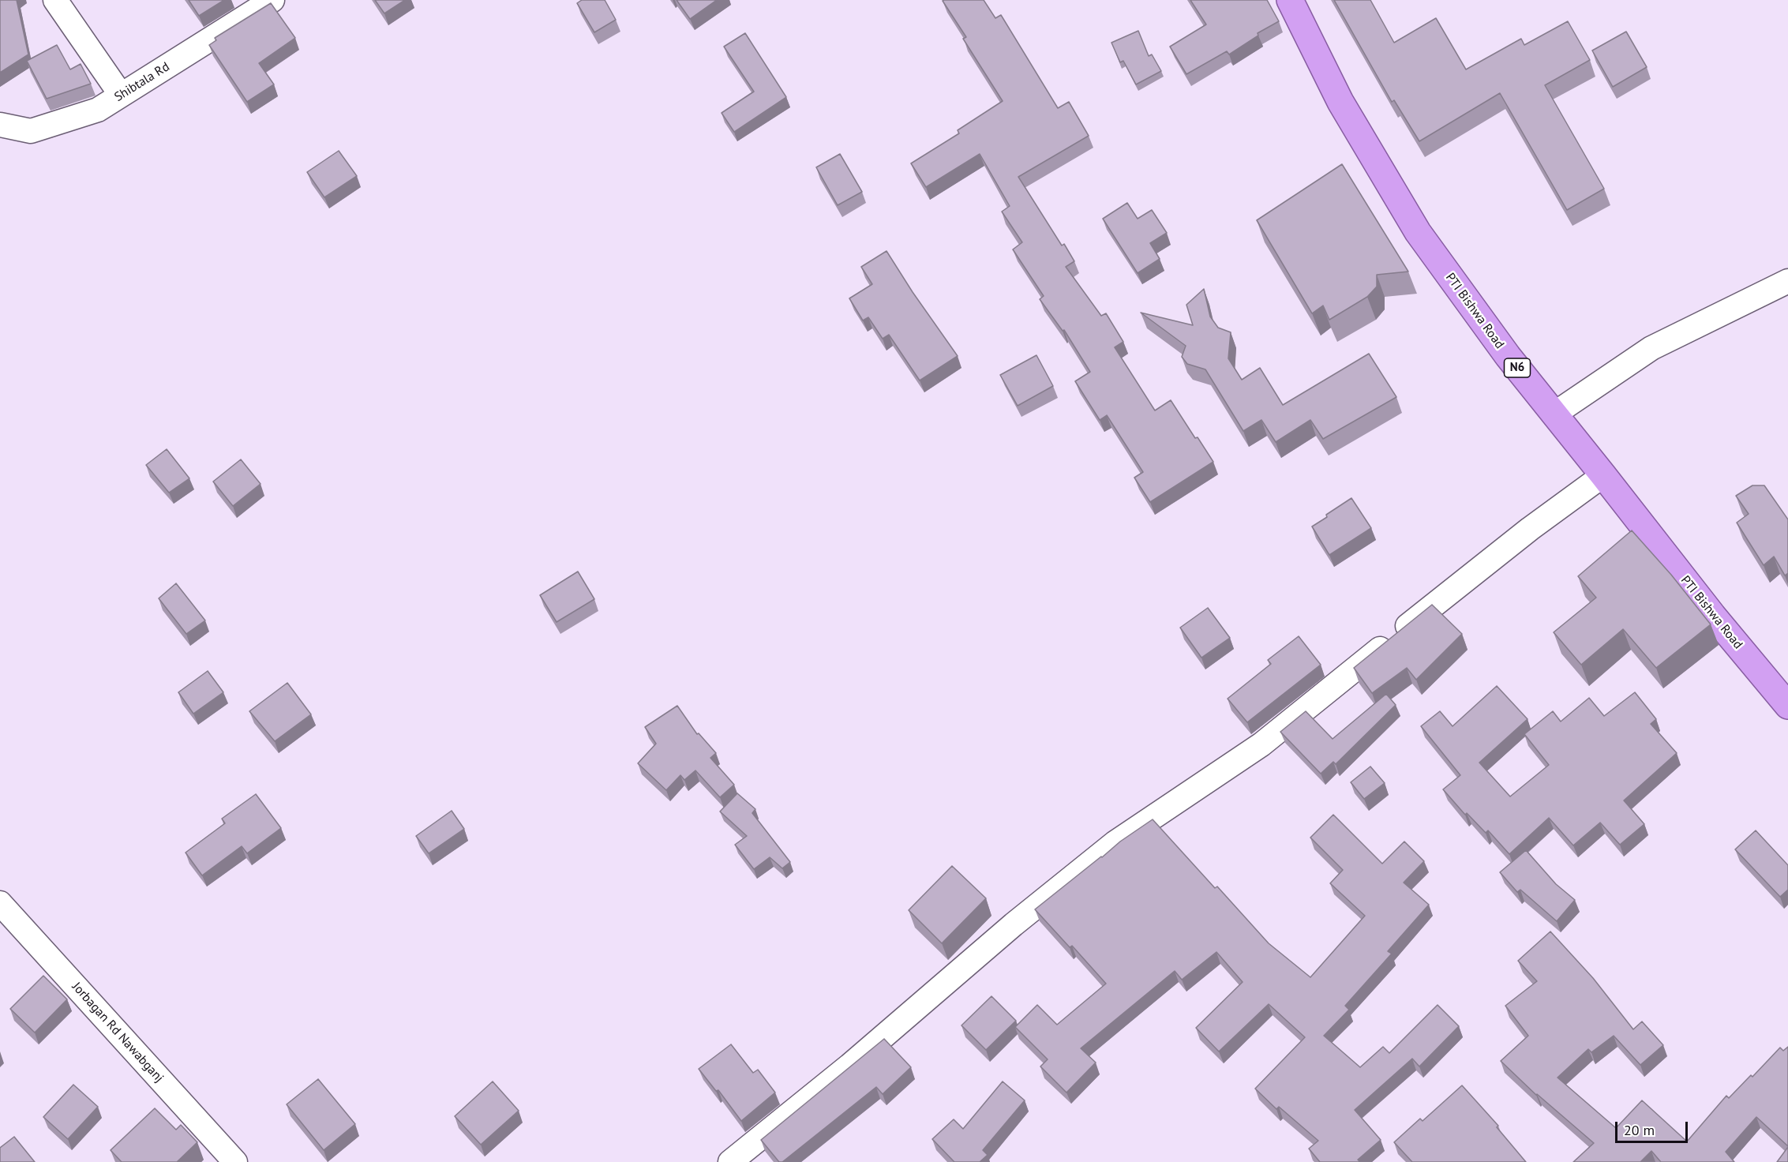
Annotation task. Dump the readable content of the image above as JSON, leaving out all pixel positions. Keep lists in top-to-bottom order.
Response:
{
  "streets": {
    "highway": ["PTI Bishwa Road", "N6"],
    "street": ["Shibtala Rd", "Jorbagan Rd Nawabganj"]
  },
  "scale_bar": "20 m"
}
